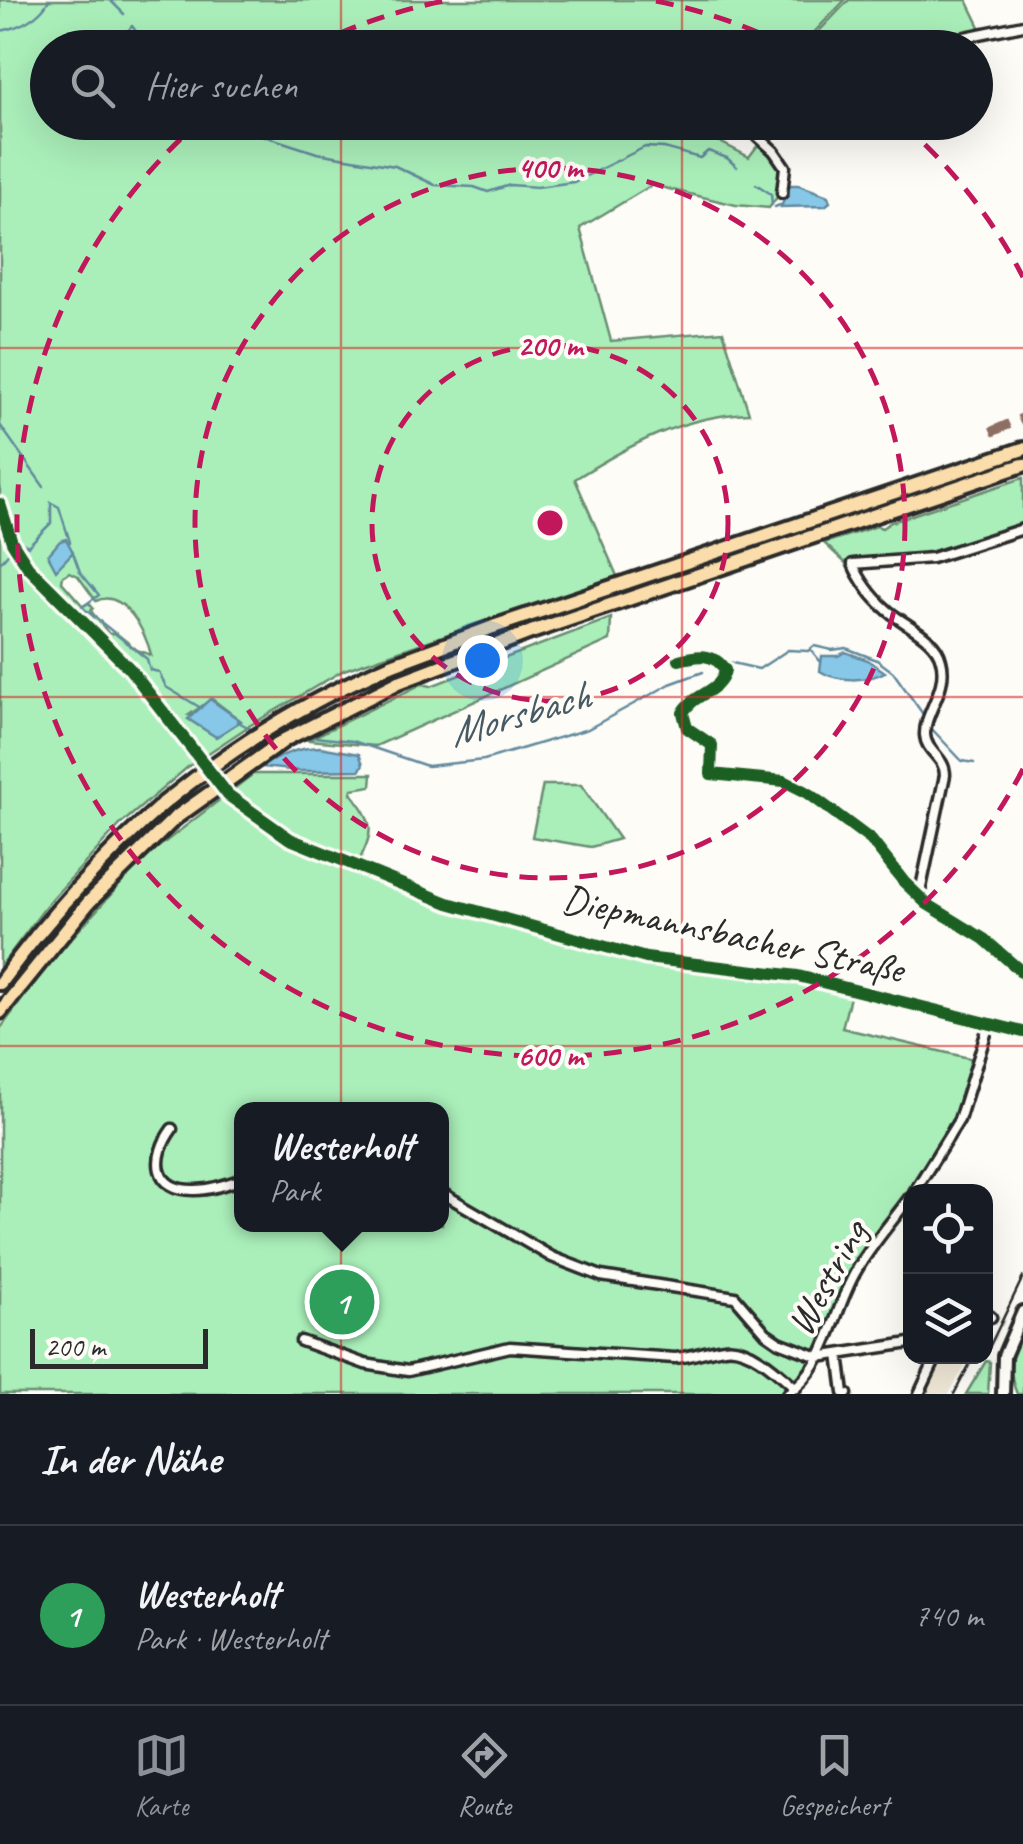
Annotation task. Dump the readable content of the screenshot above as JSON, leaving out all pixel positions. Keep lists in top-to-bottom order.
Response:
{
  "streets": {
    "street": ["Diepmannsbacher Straße", "Westring"]
  },
  "crossings": [
    ["Diepmannsbacher Straße", "Westring"]
  ],
  "water": ["Morsbach"],
  "scale_bar": "200 m",
  "page": {
    "search": "Hier suchen",
    "popup": ["Westerholt", "Park"],
    "pins": "1",
    "scale": "200 m",
    "heading": "In der Nähe",
    "list": [
      {
        "mark": "1",
        "name": "Westerholt",
        "note": "Park · Westerholt",
        "value": "740 m"
      }
    ],
    "nav": ["Karte", "Route", "Gespeichert"]
  },
  "rings": ["400 m", "200 m", "600 m"]
}
